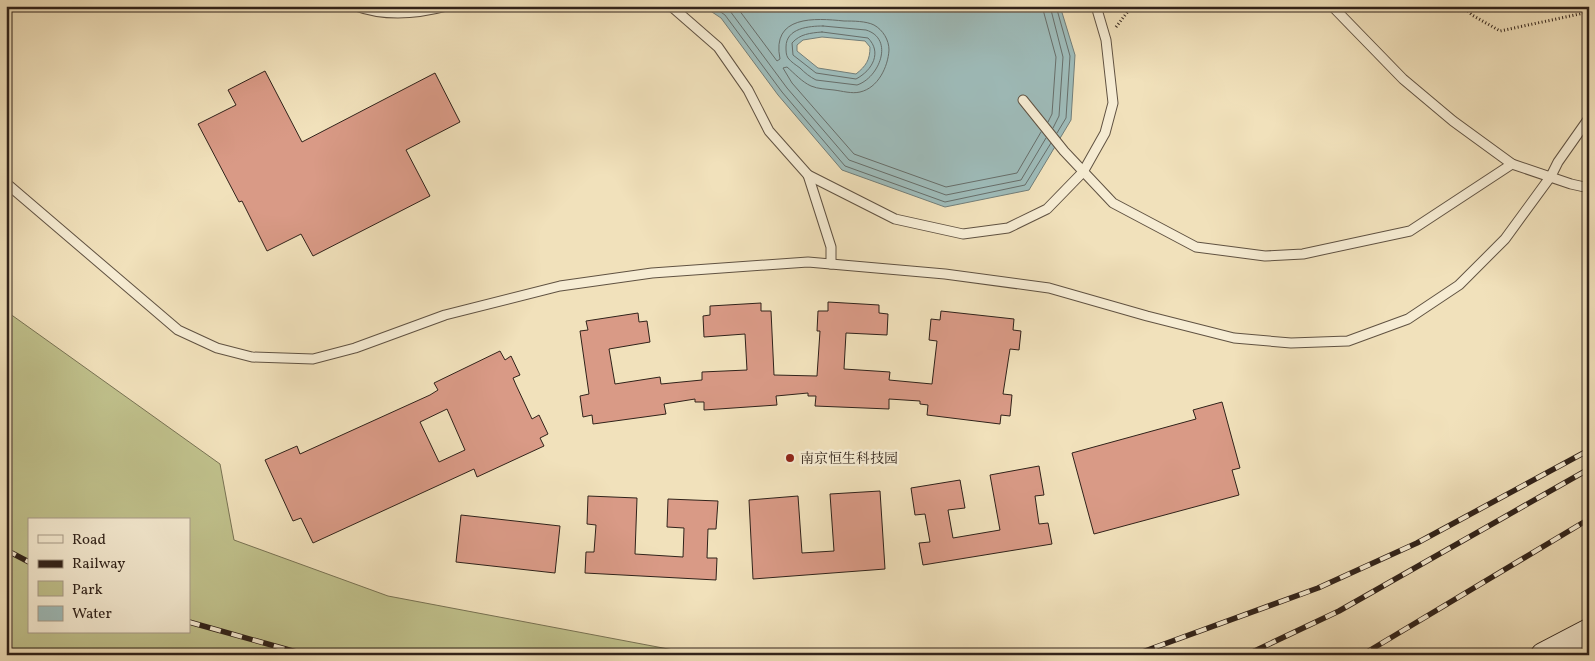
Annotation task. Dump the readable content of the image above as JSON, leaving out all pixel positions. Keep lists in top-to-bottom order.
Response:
{
  "places": ["南京恒生科技园"],
  "legend": [
    "Road",
    "Railway",
    "Park",
    "Water"
  ]
}
